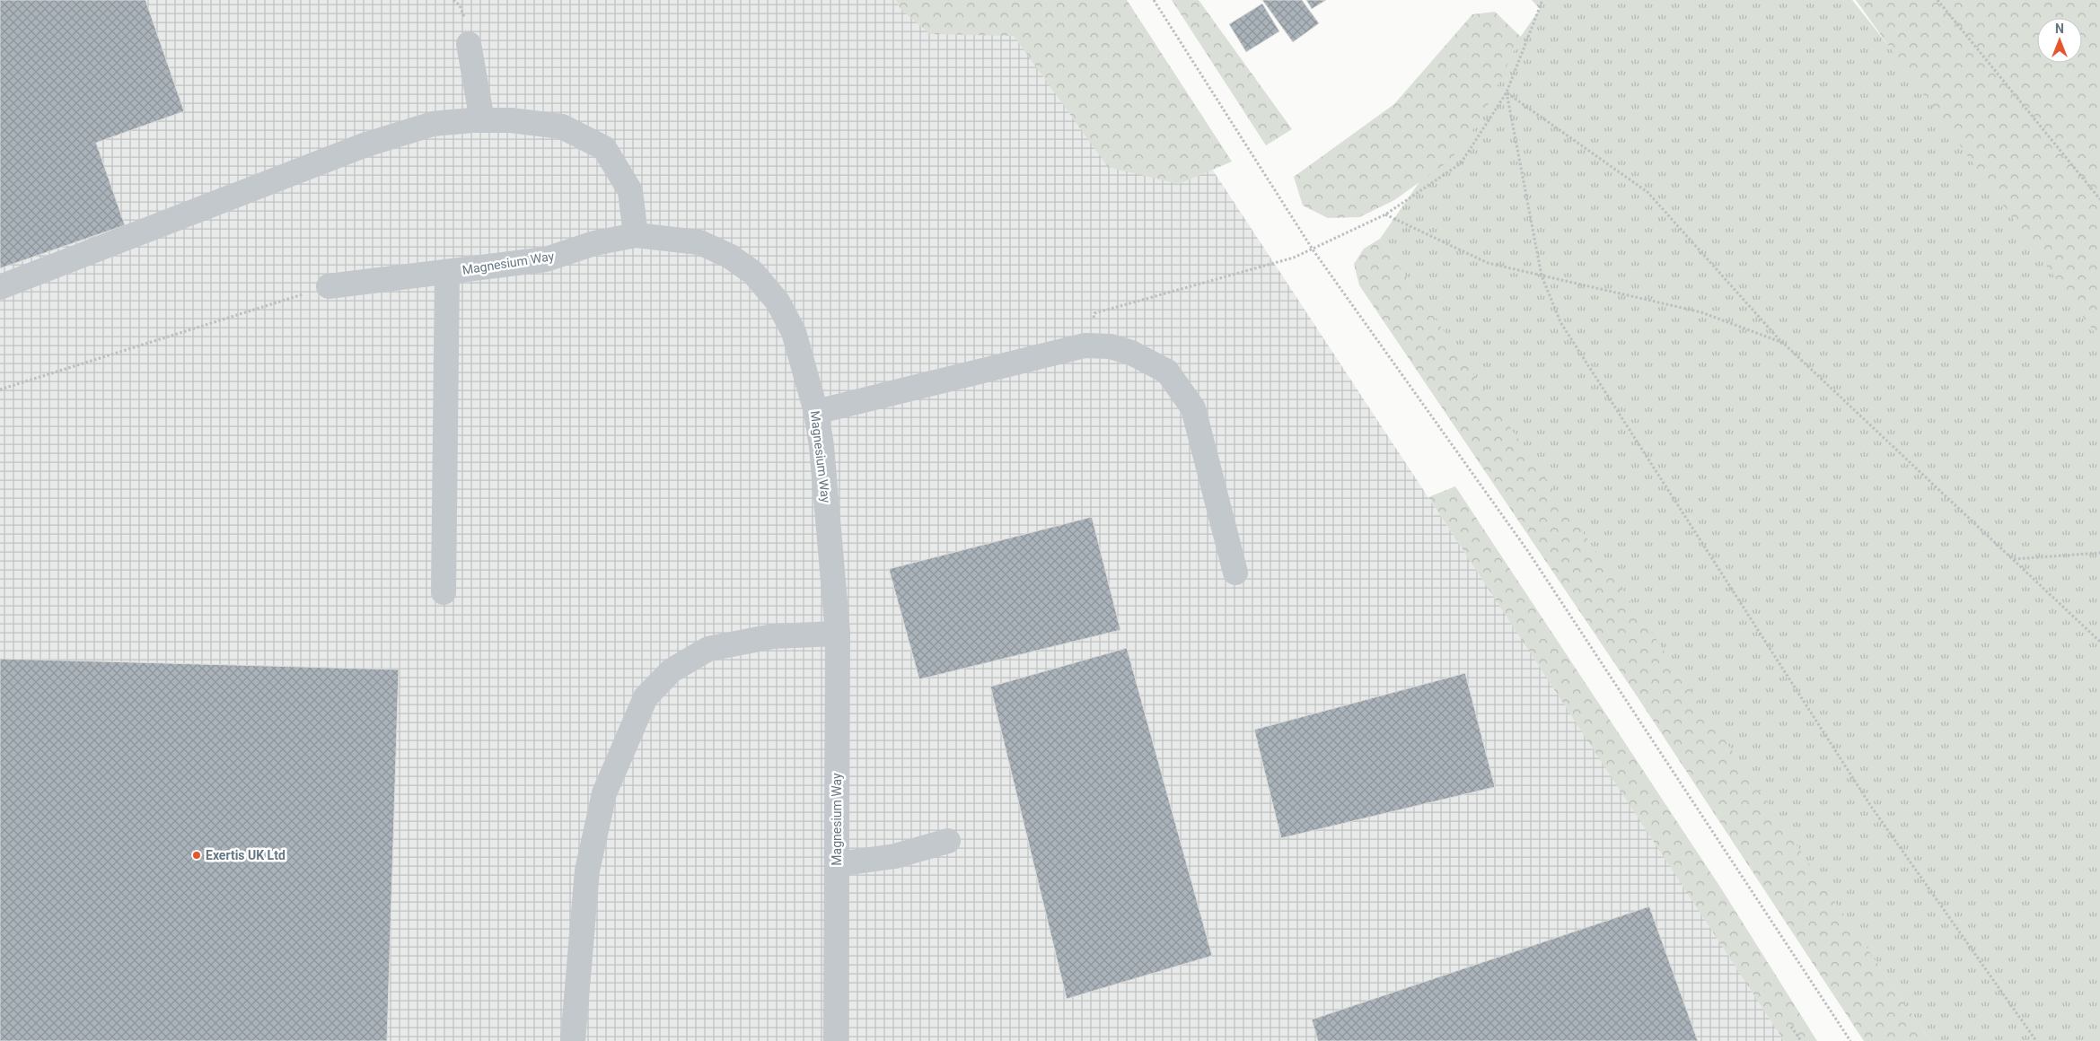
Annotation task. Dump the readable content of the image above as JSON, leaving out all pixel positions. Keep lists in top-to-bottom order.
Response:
{
  "streets": {
    "street": ["Magnesium Way"]
  },
  "places": ["Exertis UK Ltd"],
  "north": "top"
}
